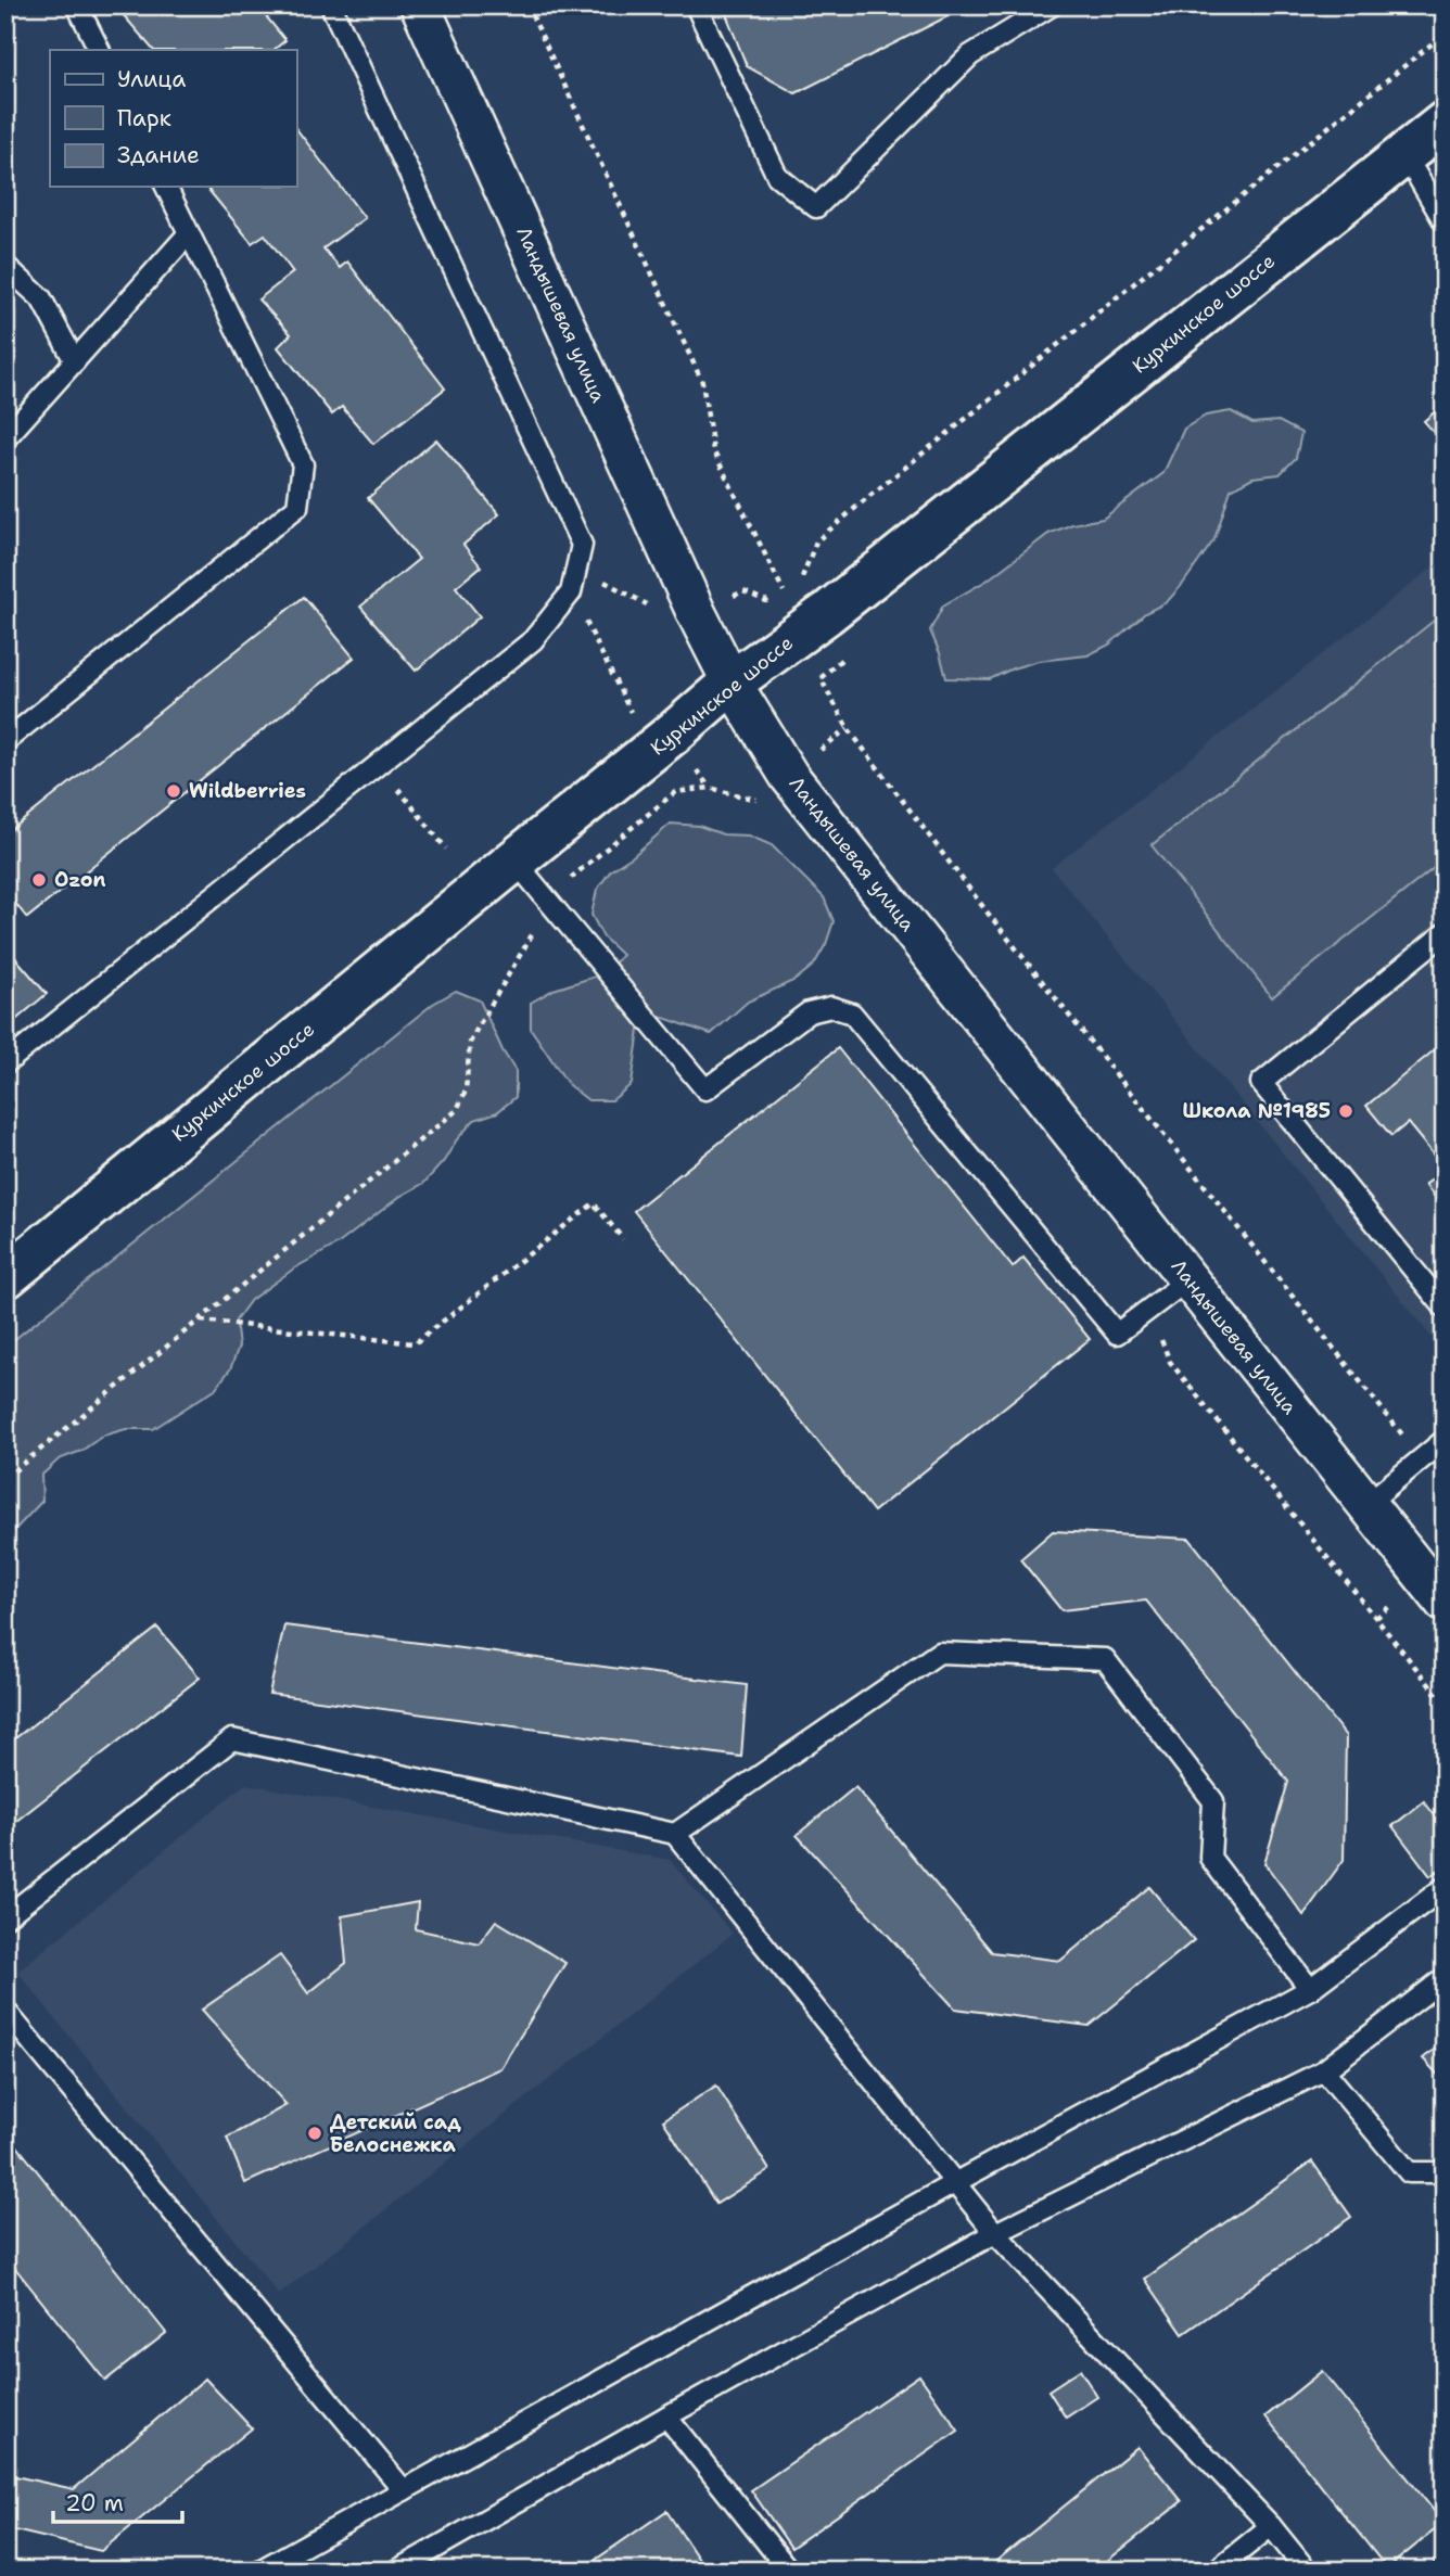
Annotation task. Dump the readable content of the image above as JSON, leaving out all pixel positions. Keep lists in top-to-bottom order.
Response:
{
  "streets": {
    "main road": ["Куркинское шоссе"],
    "street": ["Ландышевая улица"]
  },
  "crossings": [
    ["Куркинское шоссе", "Ландышевая улица"]
  ],
  "places": [
    "Wildberries",
    "Ozon",
    "Школа №1985",
    "Детский сад Белоснежка"
  ],
  "legend": ["Улица", "Парк", "Здание"],
  "scale_bar": "20 m"
}
